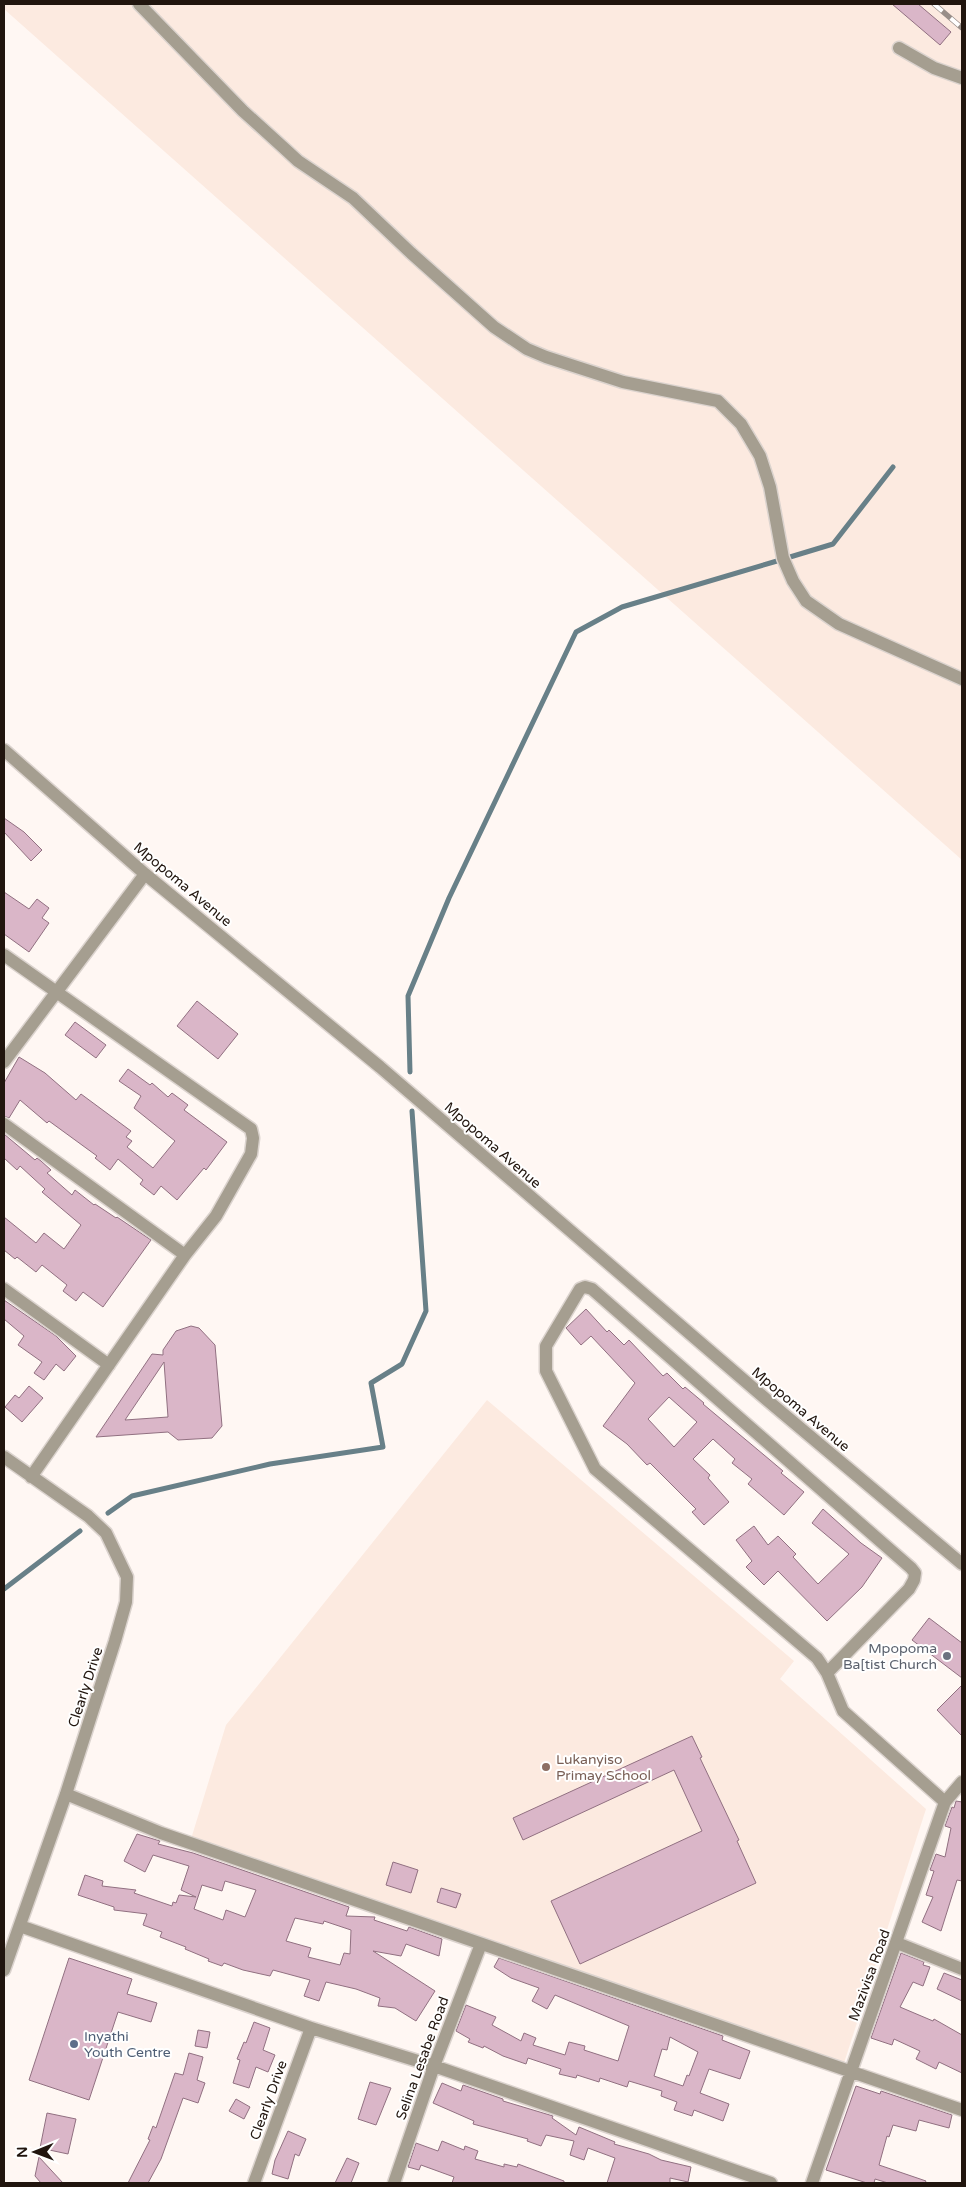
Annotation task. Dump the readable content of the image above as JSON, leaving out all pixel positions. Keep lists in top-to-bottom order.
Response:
{
  "streets": {
    "street": [
      "Mpopoma Avenue",
      "Clearly Drive",
      "Mazivisa Road",
      "Selina Lesabe Road"
    ]
  },
  "places": ["Mpopoma Ba[tist Church", "Lukanyiso Primay School", "Inyathi Youth Centre"],
  "north": "left"
}
